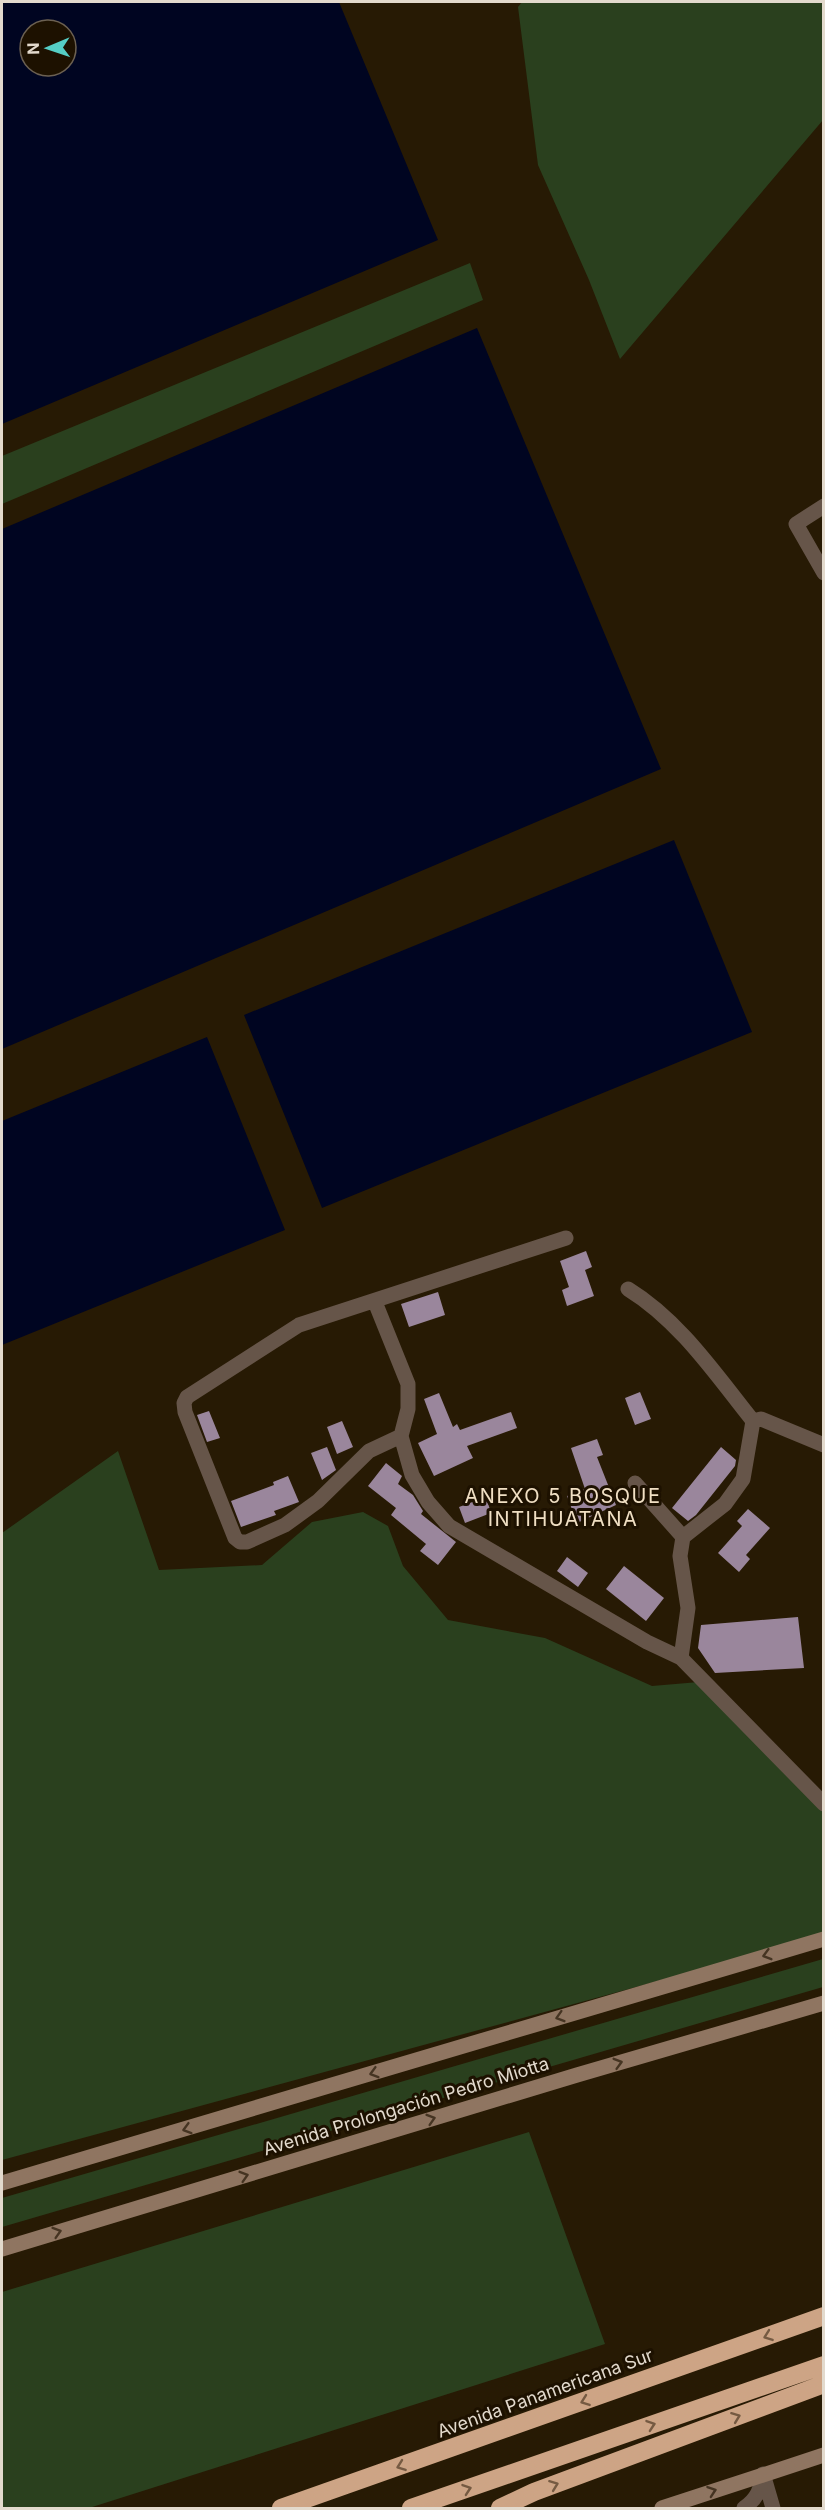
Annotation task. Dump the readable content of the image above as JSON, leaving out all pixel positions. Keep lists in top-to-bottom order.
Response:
{
  "streets": {
    "highway": ["Avenida Panamericana Sur"],
    "main road": ["Avenida Prolongación Pedro Miotta"]
  },
  "districts": ["ANEXO 5 BOSQUE INTIHUATANA"],
  "north": "left"
}
